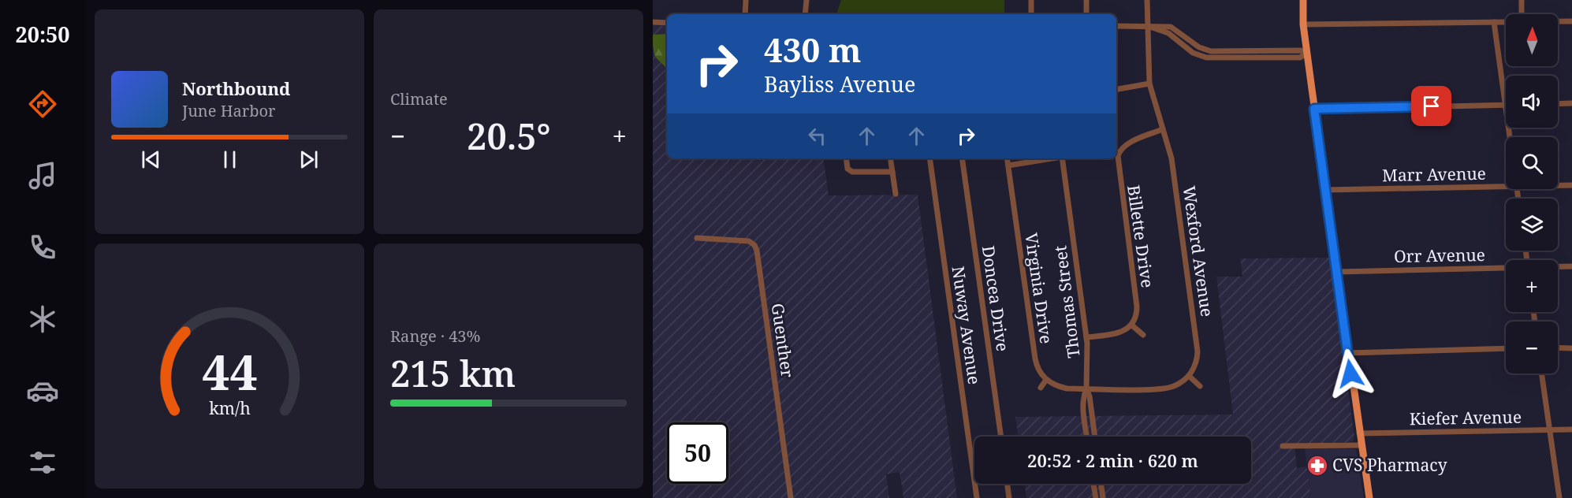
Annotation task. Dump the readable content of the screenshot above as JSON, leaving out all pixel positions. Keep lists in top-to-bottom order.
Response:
{
  "streets": {
    "street": [
      "Marr Avenue",
      "Billette Drive",
      "Wexford Avenue",
      "Orr Avenue",
      "Virginia Drive",
      "Doncea Drive",
      "Thomas Street",
      "Nuway Avenue",
      "Guenther",
      "Kiefer Avenue"
    ]
  },
  "crossings": [
    ["Billette Drive", "Wexford Avenue"]
  ],
  "places": {
    "pharmacy": ["CVS Pharmacy"]
  },
  "north": "top",
  "page": {
    "tabs": "20:50",
    "tile": [
      "Climate",
      ["Range · 43%", "215 km"]
    ],
    "map_buttons": ["+", "−"],
    "turn": ["430 m", "Bayliss Avenue"],
    "song": ["Northbound", "June Harbor"],
    "heat": ["−", "20.5°", "+"],
    "limit": "50",
    "trip": "20:52 · 2 min · 620 m",
    "gauge": ["44", "km/h"]
  }
}
